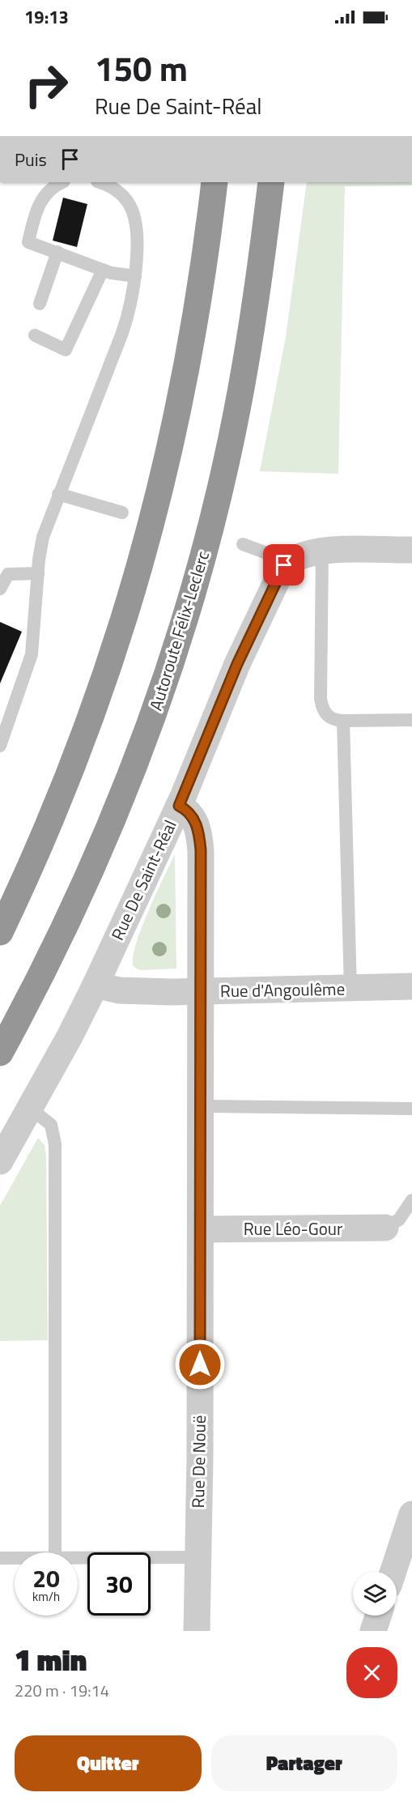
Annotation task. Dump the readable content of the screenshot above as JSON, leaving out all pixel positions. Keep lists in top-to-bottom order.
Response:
{
  "streets": {
    "highway": ["Autoroute Félix-Leclerc"],
    "street": [
      "Rue De Saint-Réal",
      "Rue d'Angoulême",
      "Rue Léo-Gour",
      "Rue De Nouë"
    ]
  },
  "crossings": [
    ["Rue De Saint-Réal", "Rue d'Angoulême"],
    ["Rue De Saint-Réal", "Rue De Nouë"],
    ["Rue d'Angoulême", "Rue De Nouë"],
    ["Rue Léo-Gour", "Rue De Nouë"]
  ],
  "page": {
    "status": "19:13",
    "turn": ["150 m", "Rue De Saint-Réal"],
    "then": "Puis",
    "speed": "20 km/h",
    "limit": "30",
    "heading": ["1 min", "220 m · 19:14"],
    "buttons": ["Quitter", "Partager"]
  }
}
